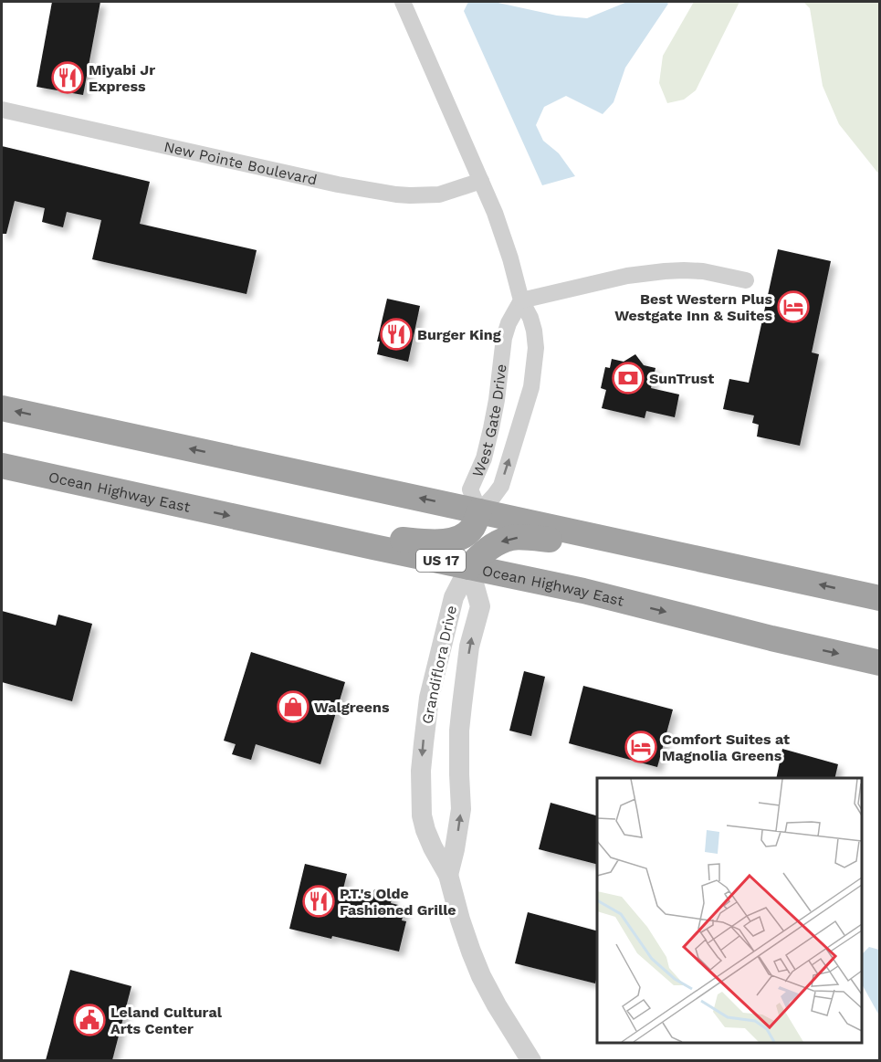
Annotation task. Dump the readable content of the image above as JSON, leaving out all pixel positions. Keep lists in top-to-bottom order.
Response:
{
  "streets": {
    "highway": ["Ocean Highway East", "US 17"],
    "street": ["New Pointe Boulevard", "West Gate Drive", "Grandiflora Drive"]
  },
  "crossings": [
    ["New Pointe Boulevard", "West Gate Drive"],
    ["Ocean Highway East", "Grandiflora Drive"]
  ],
  "places": {
    "restaurant": ["Miyabi Jr Express", "Burger King", "P.T.'s Olde Fashioned Grille"],
    "hotel": ["Best Western Plus Westgate Inn & Suites", "Comfort Suites at Magnolia Greens"],
    "bank": ["SunTrust"],
    "shop": ["Walgreens"],
    "public building": ["Leland Cultural Arts Center"]
  }
}
